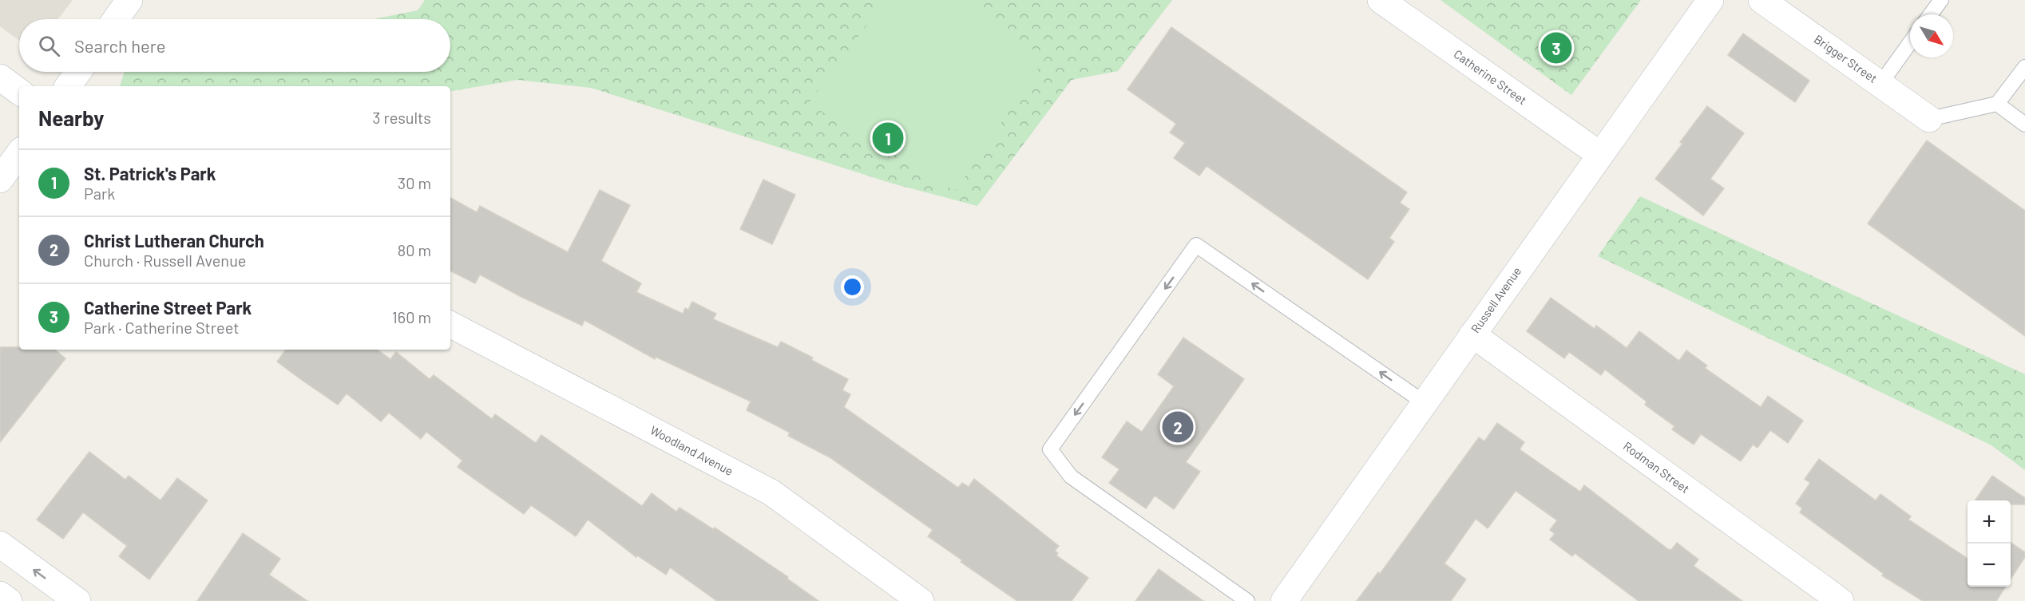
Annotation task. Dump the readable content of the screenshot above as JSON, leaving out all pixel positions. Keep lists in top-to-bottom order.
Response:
{
  "streets": {
    "street": [
      "Brigger Street",
      "Catherine Street",
      "Russell Avenue",
      "Woodland Avenue",
      "Rodman Street"
    ]
  },
  "crossings": [
    ["Catherine Street", "Russell Avenue"],
    ["Russell Avenue", "Rodman Street"]
  ],
  "north": "bottom right",
  "page": {
    "search": "Search here",
    "pins": ["3", "1", "2"],
    "heading": ["Nearby", "3 results"],
    "list": [
      {
        "mark": "1",
        "name": "St. Patrick's Park",
        "note": "Park",
        "value": "30 m"
      },
      {
        "mark": "2",
        "name": "Christ Lutheran Church",
        "note": "Church · Russell Avenue",
        "value": "80 m"
      },
      {
        "mark": "3",
        "name": "Catherine Street Park",
        "note": "Park · Catherine Street",
        "value": "160 m"
      }
    ],
    "map_buttons": ["+", "−"]
  }
}
